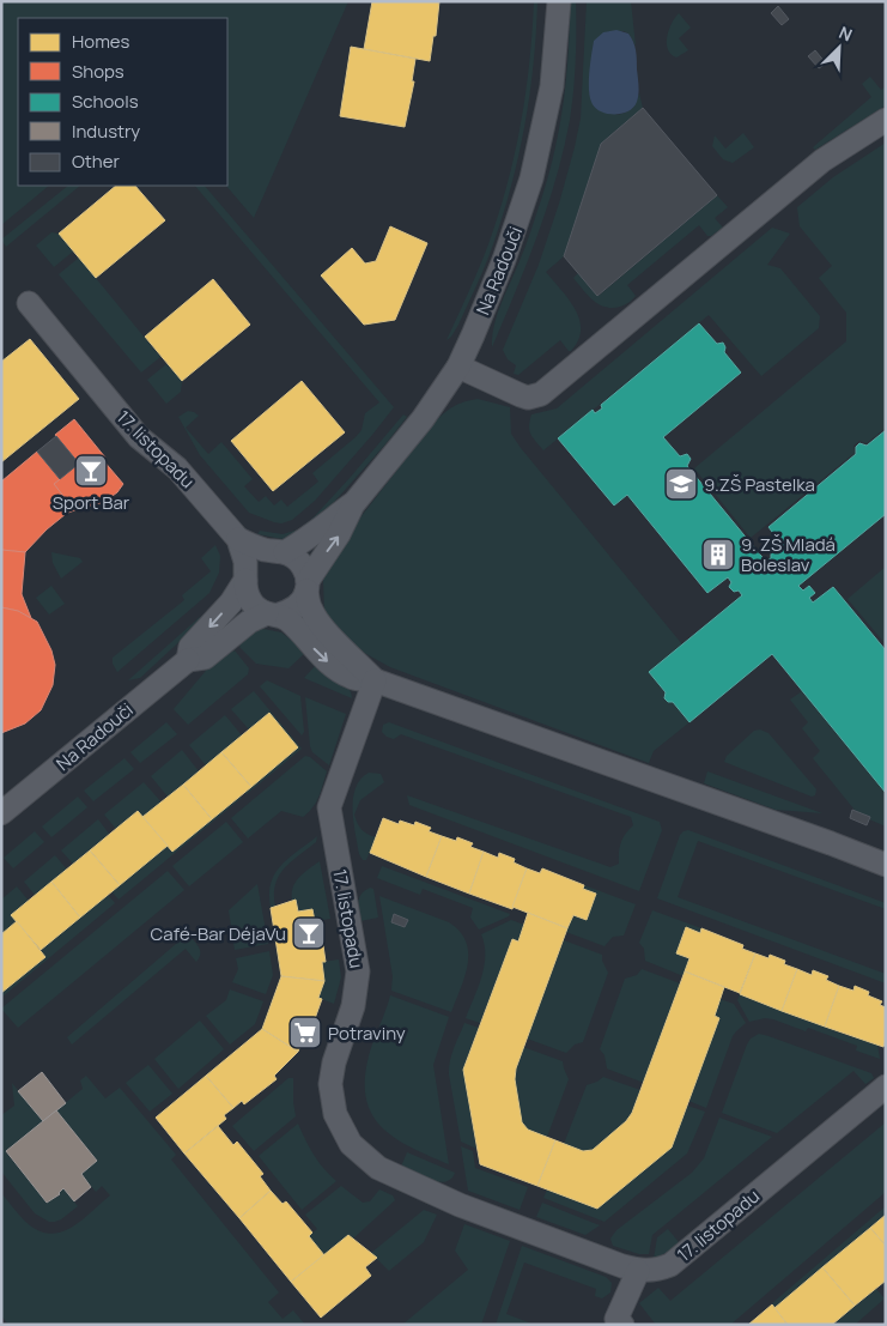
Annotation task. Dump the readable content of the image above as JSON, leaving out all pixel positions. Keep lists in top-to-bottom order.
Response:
{
  "streets": {
    "street": ["Na Radouči", "17. listopadu"]
  },
  "places": {
    "bar": ["Sport Bar", "Café-Bar DéjaVu"],
    "school or university": ["9.ZŠ Pastelka"],
    "building": ["9. ZŠ Mladá Boleslav"],
    "supermarket": ["Potraviny"]
  },
  "legend": [
    "Homes",
    "Shops",
    "Schools",
    "Industry",
    "Other"
  ],
  "north": "top right"
}
